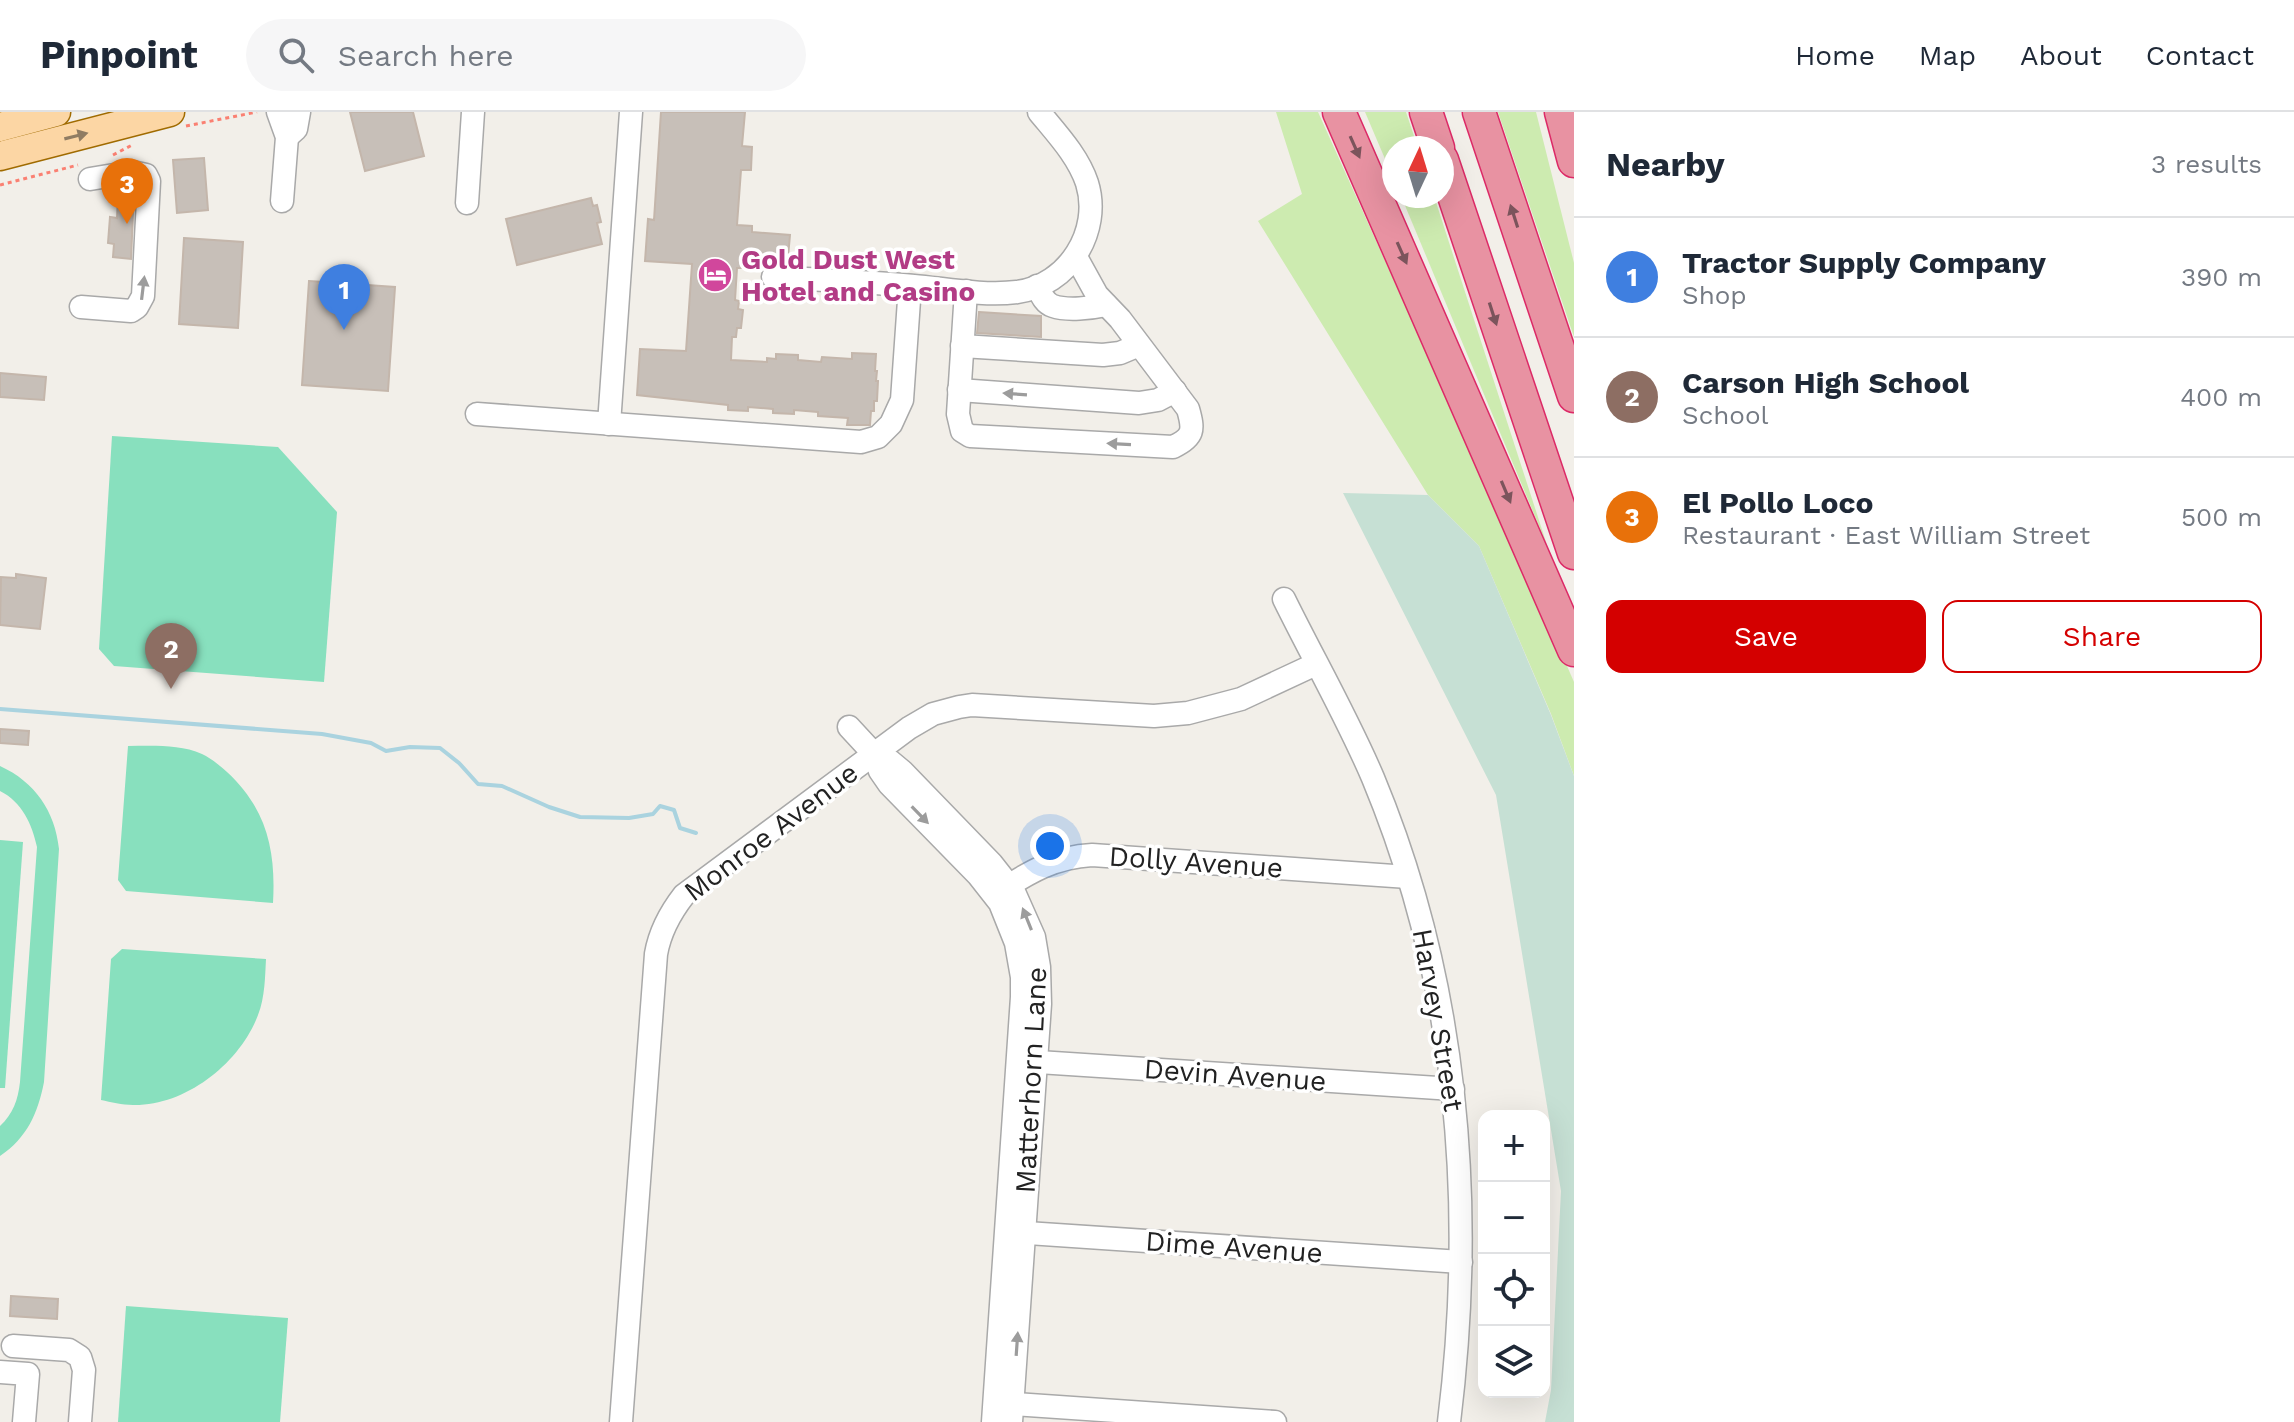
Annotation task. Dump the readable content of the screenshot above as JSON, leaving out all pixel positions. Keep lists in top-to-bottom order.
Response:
{
  "streets": {
    "street": [
      "Monroe Avenue",
      "Dolly Avenue",
      "Harvey Street",
      "Devin Avenue",
      "Matterhorn Lane",
      "Dime Avenue"
    ]
  },
  "crossings": [
    ["Monroe Avenue", "Harvey Street"],
    ["Monroe Avenue", "Matterhorn Lane"],
    ["Dolly Avenue", "Harvey Street"],
    ["Dolly Avenue", "Matterhorn Lane"],
    ["Harvey Street", "Devin Avenue"],
    ["Harvey Street", "Dime Avenue"],
    ["Devin Avenue", "Matterhorn Lane"],
    ["Matterhorn Lane", "Dime Avenue"]
  ],
  "places": {
    "hotel": ["Gold Dust West Hotel and Casino"]
  },
  "north": "top",
  "page": {
    "header": "Pinpoint",
    "search": "Search here",
    "nav": [
      "Home",
      "Map",
      "About",
      "Contact"
    ],
    "heading": ["Nearby", "3 results"],
    "pins": ["3", "1", "2"],
    "list": [
      {
        "mark": "1",
        "name": "Tractor Supply Company",
        "note": "Shop",
        "value": "390 m"
      },
      {
        "mark": "2",
        "name": "Carson High School",
        "note": "School",
        "value": "400 m"
      },
      {
        "mark": "3",
        "name": "El Pollo Loco",
        "note": "Restaurant · East William Street",
        "value": "500 m"
      }
    ],
    "buttons": ["Save", "Share"],
    "map_buttons": ["+", "−"]
  }
}
